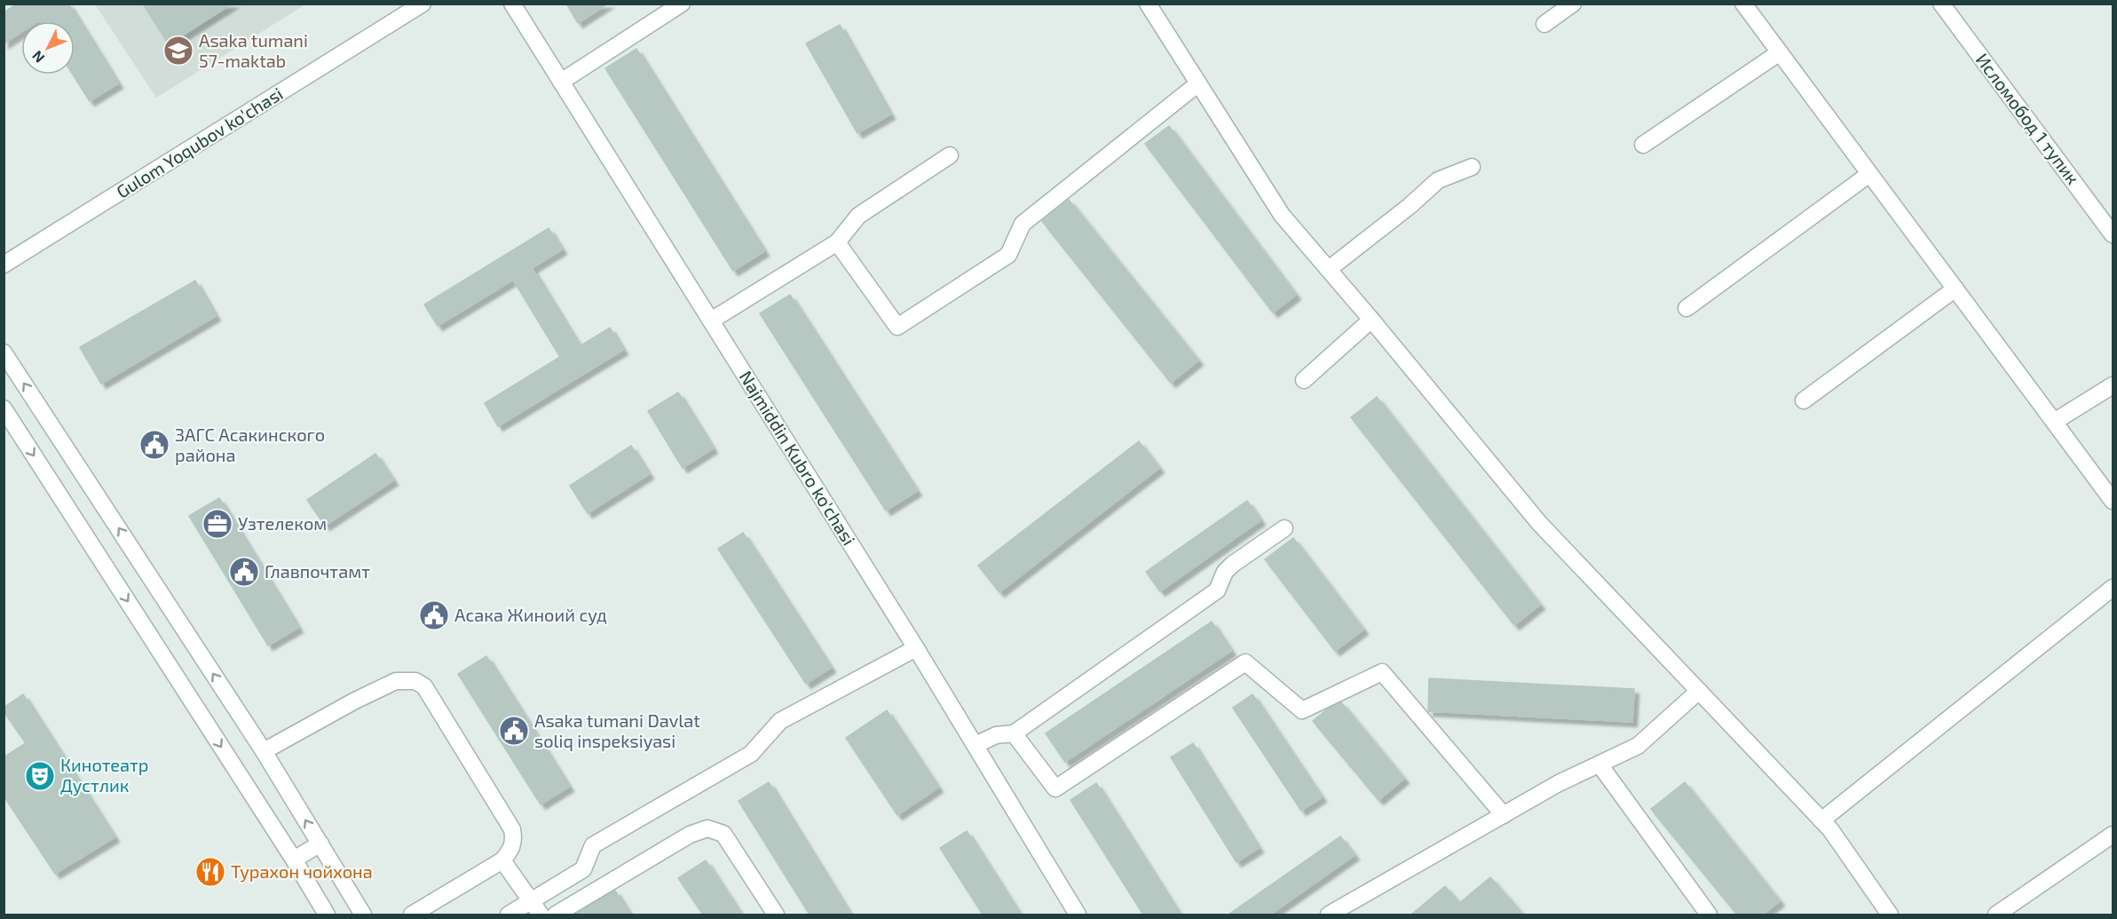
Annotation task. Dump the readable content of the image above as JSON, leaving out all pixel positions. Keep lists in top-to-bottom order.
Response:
{
  "streets": {
    "street": ["Исломобод 1 тупик", "Gulom Yoqubov ko'chasi", "Najmiddin Kubro ko'chasi"]
  },
  "places": {
    "school or university": ["Asaka tumani 57-maktab"],
    "public building": [
      "ЗАГС Асакинского района",
      "Главпочтамт",
      "Асака Жиноий суд",
      "Asaka tumani Davlat soliq inspeksiyasi"
    ],
    "office": ["Узтелеком"],
    "theatre": ["Кинотеатр Дустлик"],
    "restaurant": ["Турахон чойхона"]
  },
  "north": "bottom left"
}
